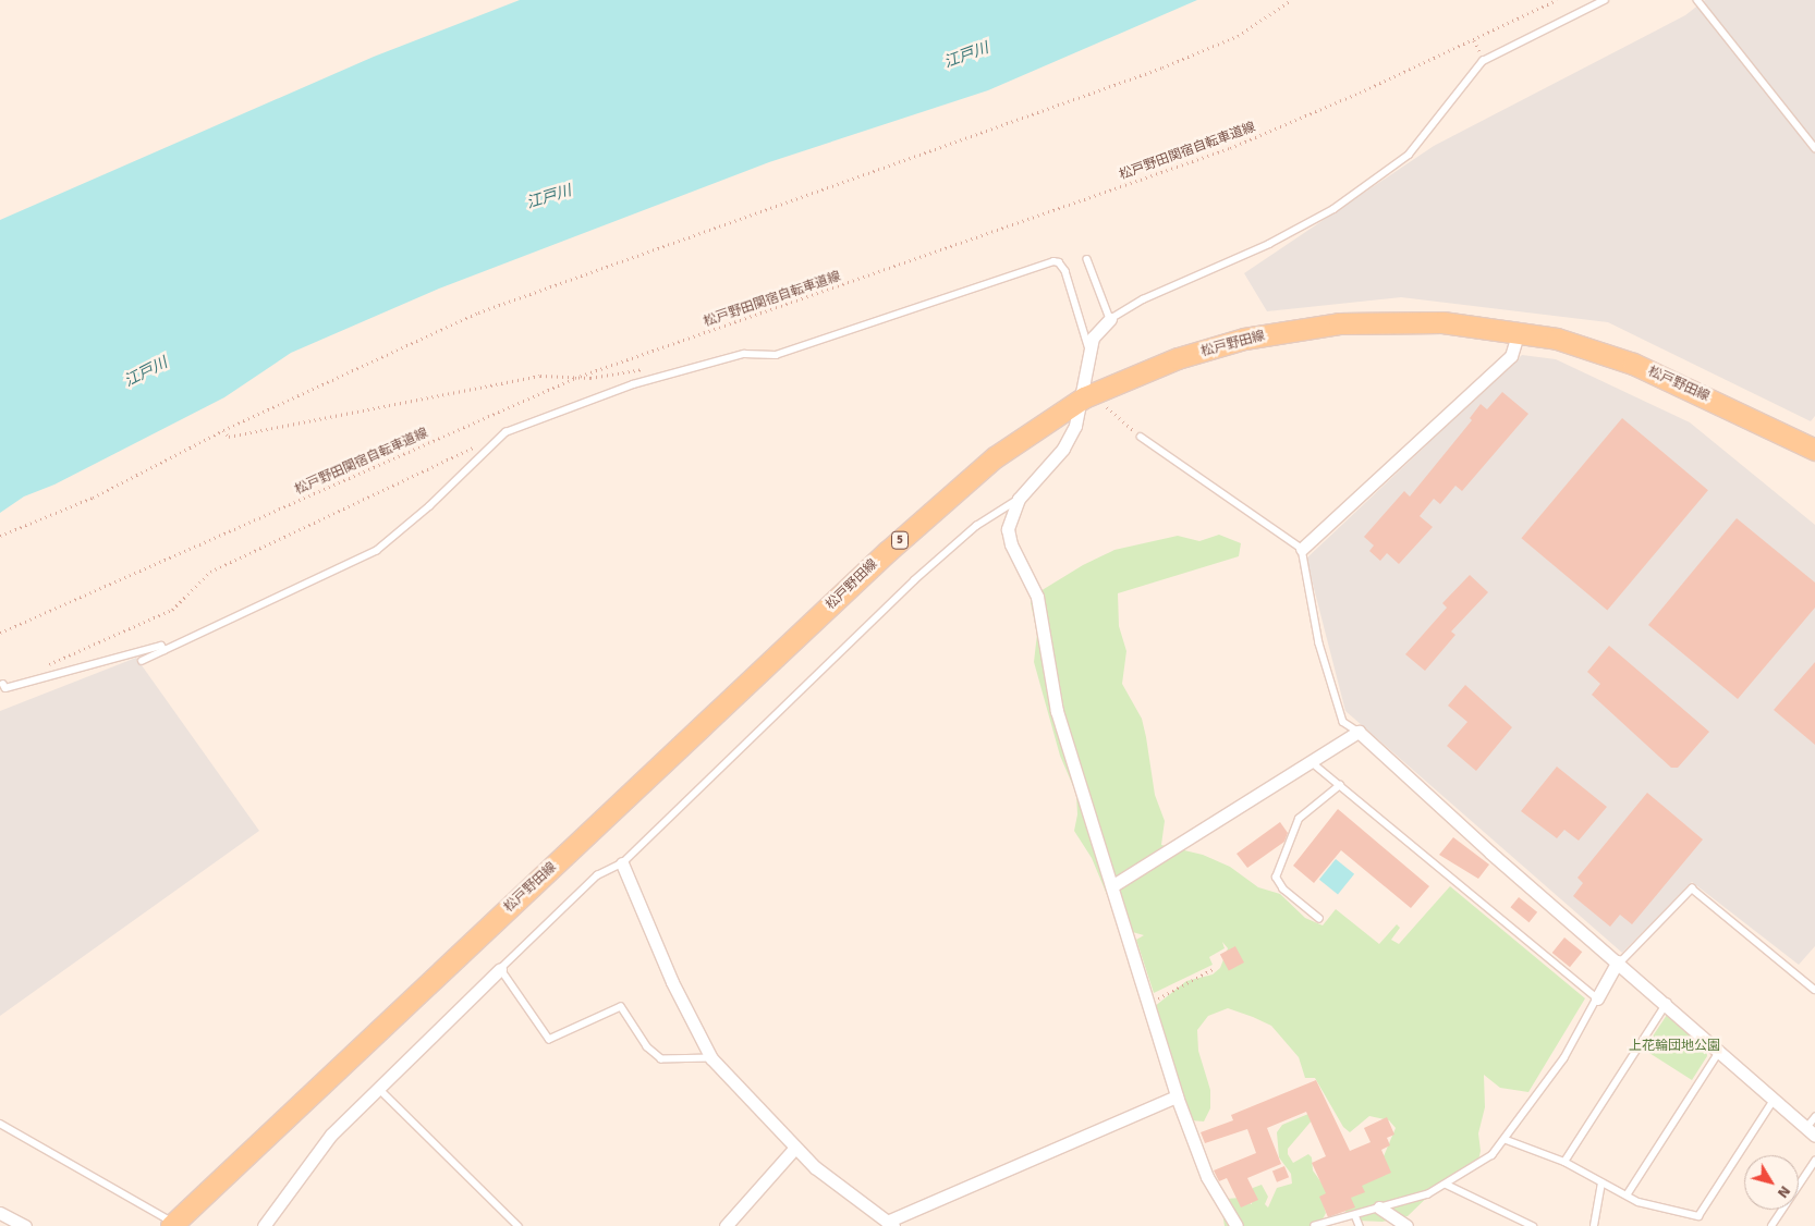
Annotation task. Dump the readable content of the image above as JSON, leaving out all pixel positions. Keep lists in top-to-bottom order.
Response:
{
  "streets": {
    "main road": ["松戸野田線", "5"],
    "path": ["松戸野田関宿自転車道線"]
  },
  "water": ["江戸川"],
  "parks": ["上花輪団地公園"],
  "north": "bottom right"
}
